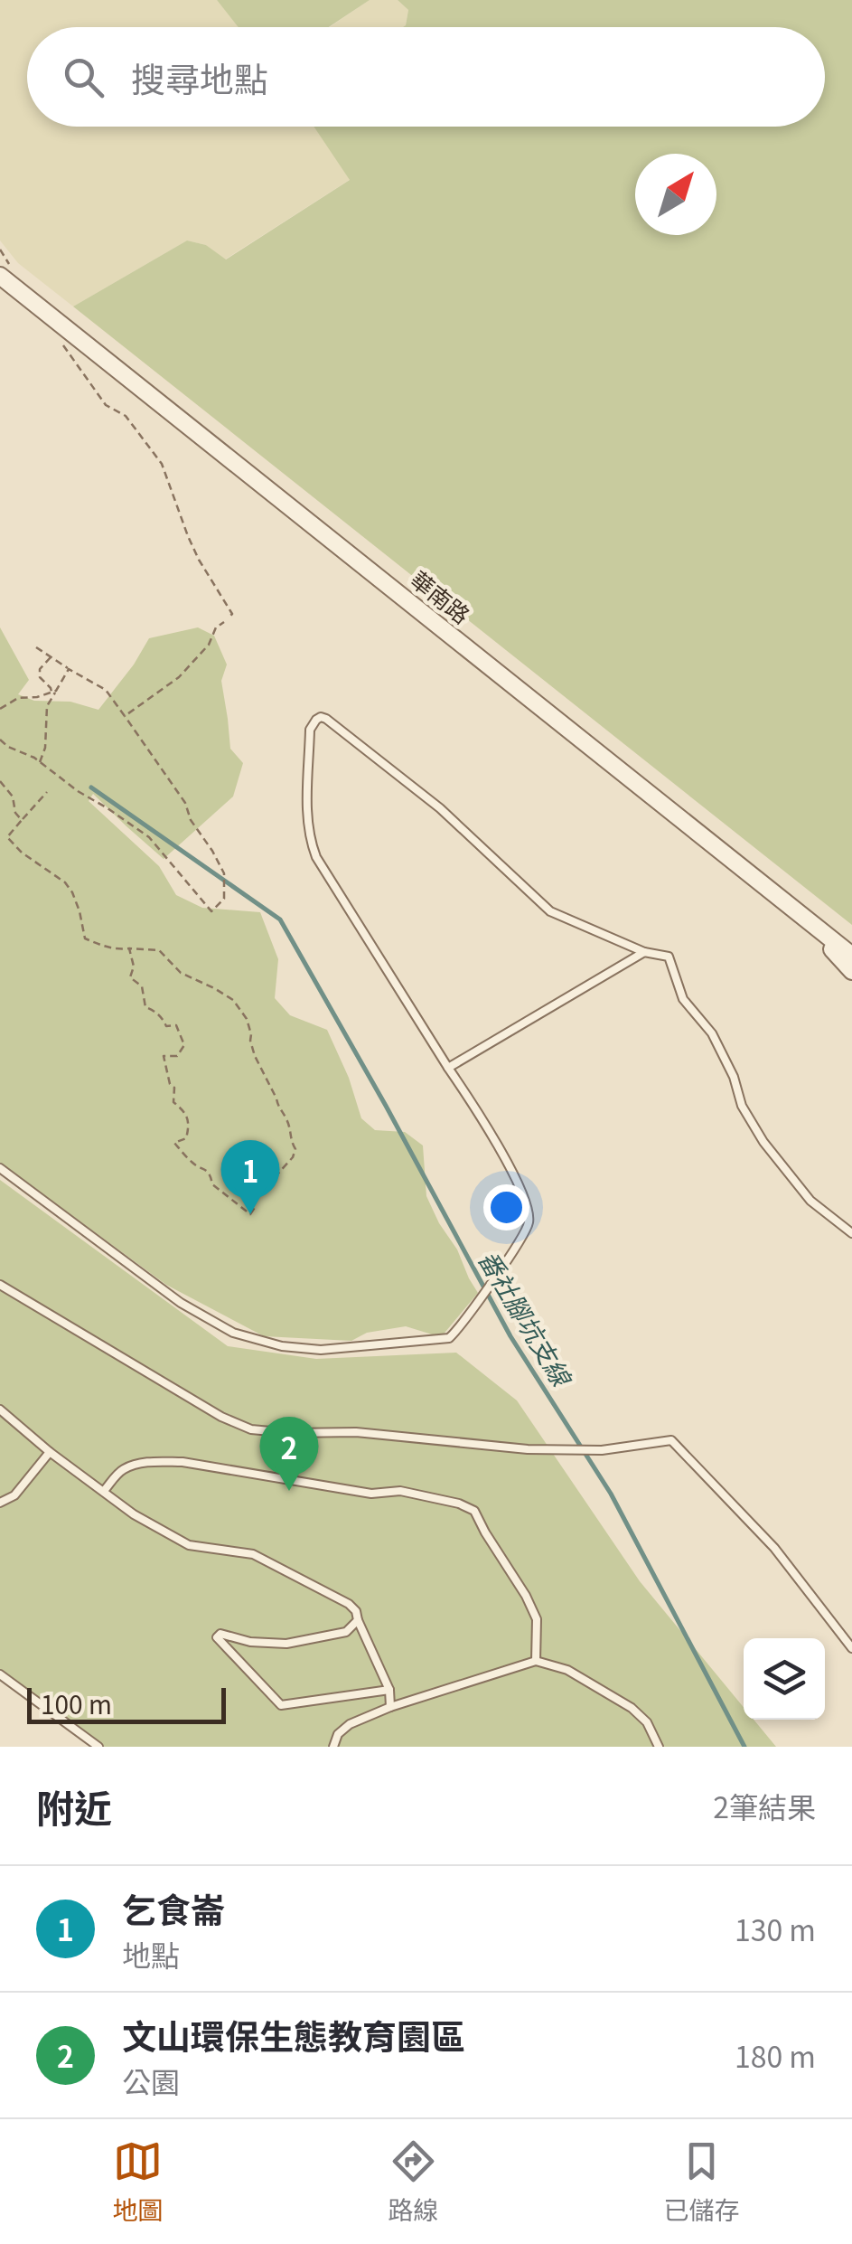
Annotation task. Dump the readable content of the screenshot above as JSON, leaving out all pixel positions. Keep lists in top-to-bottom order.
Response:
{
  "streets": {
    "street": ["華南路"]
  },
  "water": ["番社腳坑支線"],
  "scale_bar": "100 m",
  "north": "top right",
  "page": {
    "search": "搜尋地點",
    "pins": ["1", "2"],
    "scale": "100 m",
    "heading": ["附近", "2筆結果"],
    "list": [
      {
        "mark": "1",
        "name": "乞食崙",
        "note": "地點",
        "value": "130 m"
      },
      {
        "mark": "2",
        "name": "文山環保生態教育園區",
        "note": "公園",
        "value": "180 m"
      }
    ],
    "nav": ["地圖", "路線", "已儲存"]
  }
}
